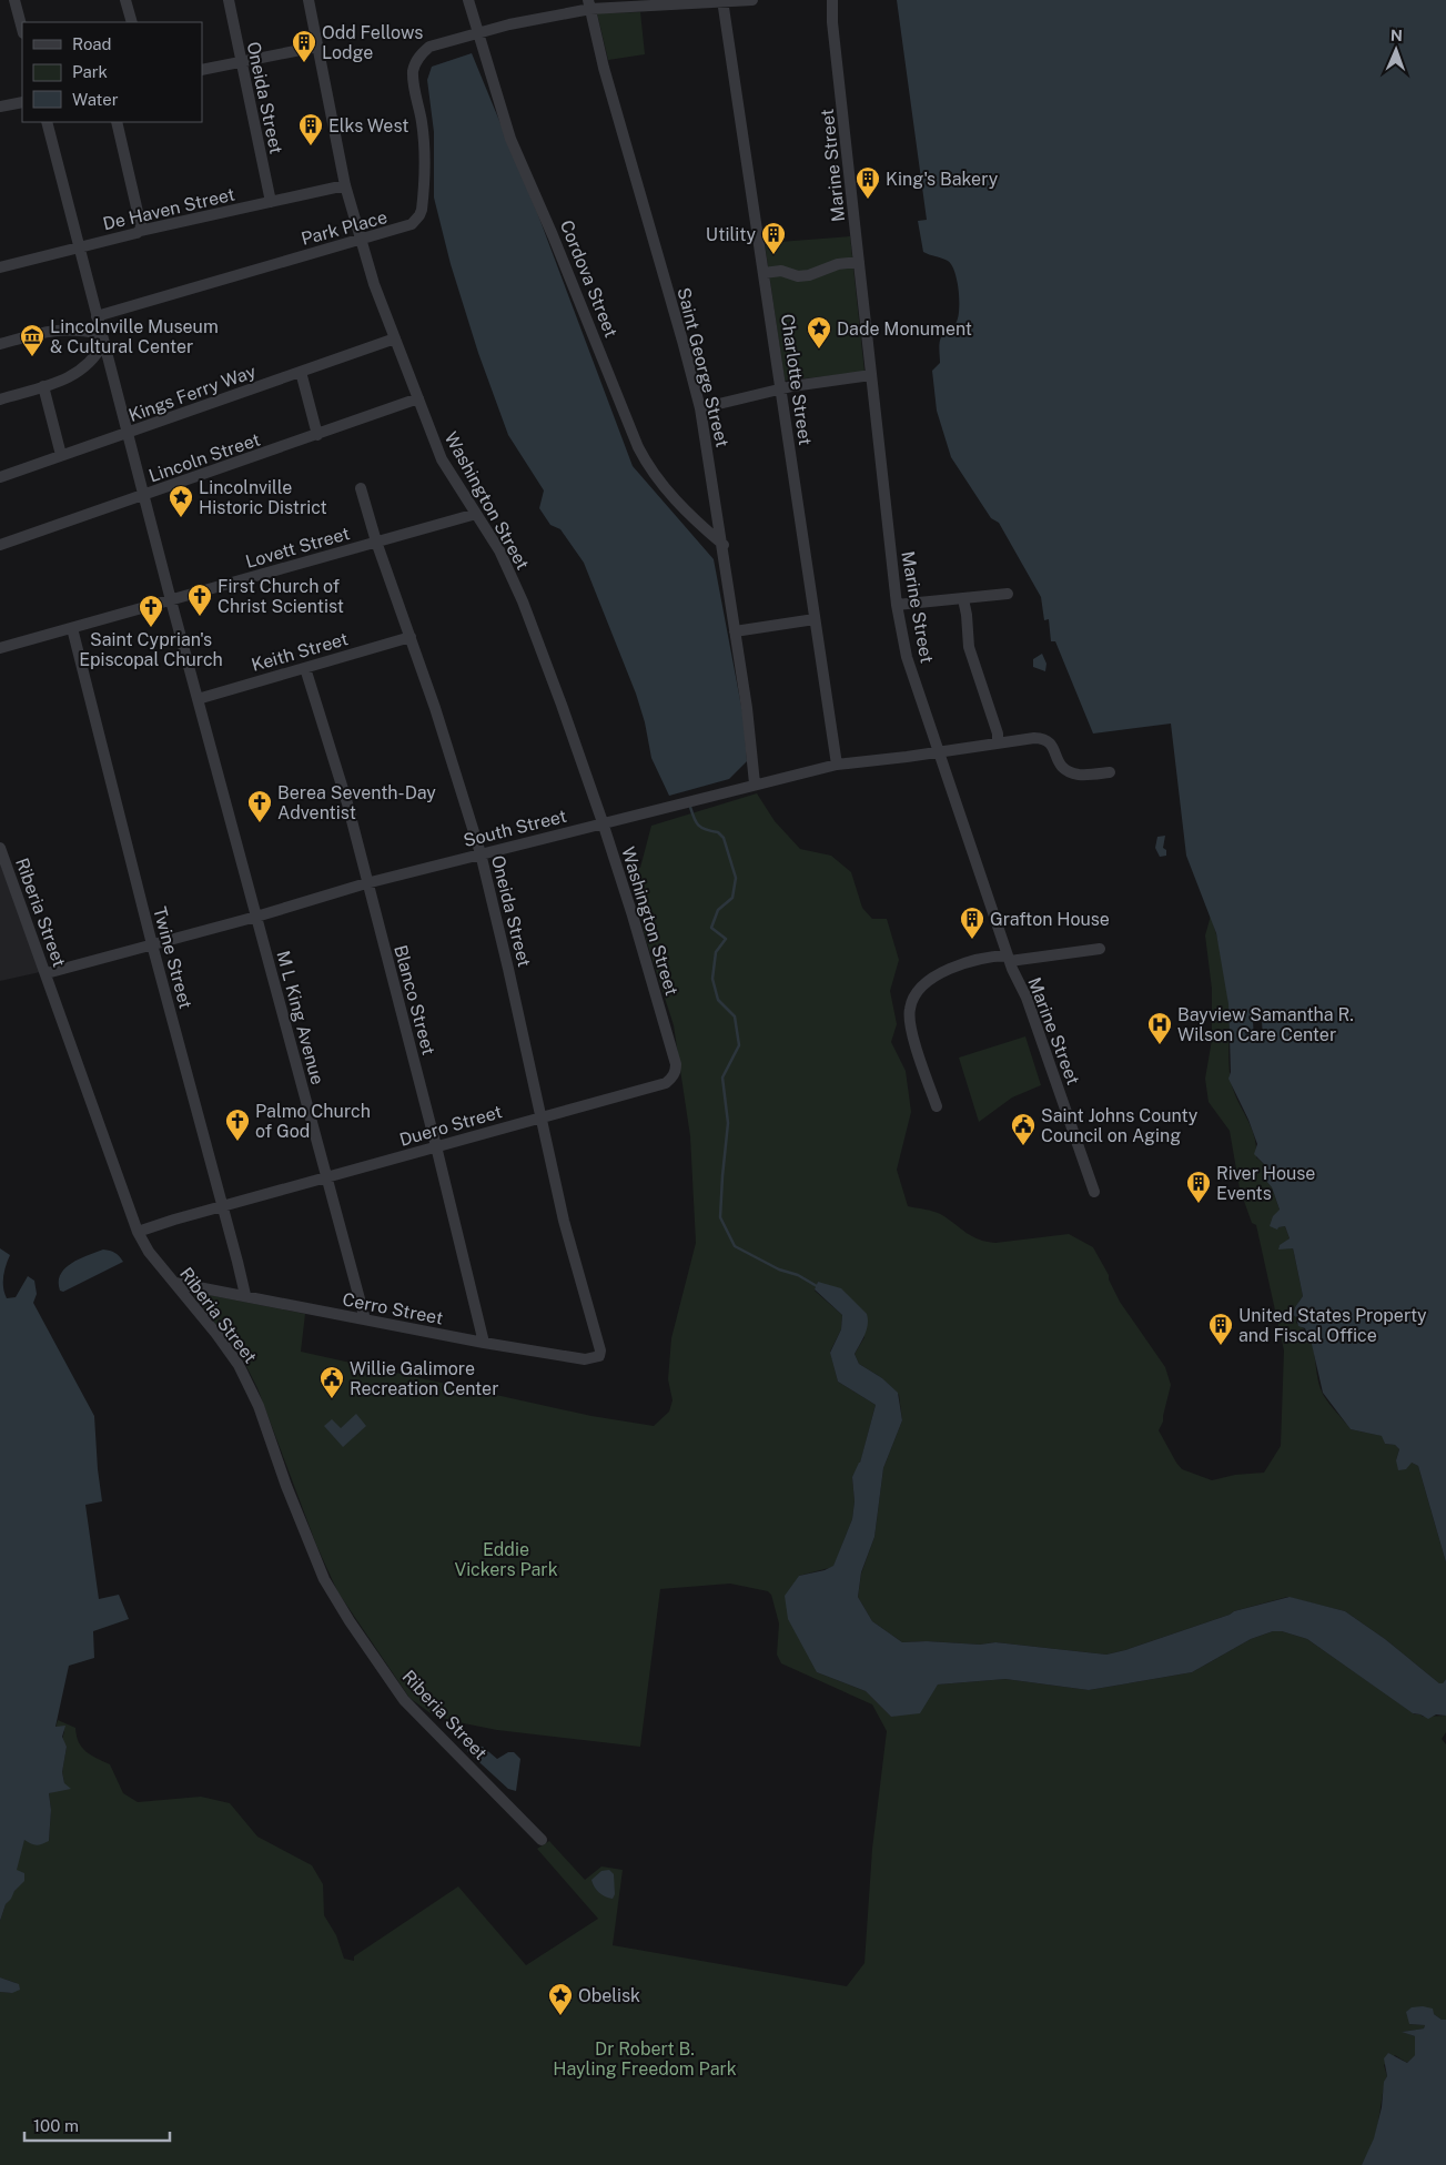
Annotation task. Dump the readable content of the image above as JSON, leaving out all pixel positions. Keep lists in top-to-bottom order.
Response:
{
  "streets": {
    "street": [
      "Oneida Street",
      "Marine Street",
      "De Haven Street",
      "Park Place",
      "Cordova Street",
      "Saint George Street",
      "Charlotte Street",
      "Kings Ferry Way",
      "Lincoln Street",
      "Washington Street",
      "Lovett Street",
      "Keith Street",
      "South Street",
      "Riberia Street",
      "Twine Street",
      "Blanco Street",
      "M L King Avenue",
      "Duero Street",
      "Cerro Street"
    ]
  },
  "crossings": [
    ["Oneida Street", "De Haven Street"],
    ["Oneida Street", "Lovett Street"],
    ["Oneida Street", "Keith Street"],
    ["Oneida Street", "South Street"],
    ["Oneida Street", "Duero Street"],
    ["Oneida Street", "Cerro Street"],
    ["Marine Street", "South Street"],
    ["De Haven Street", "Washington Street"],
    ["De Haven Street", "M L King Avenue"],
    ["Park Place", "Cordova Street"],
    ["Park Place", "Washington Street"],
    ["Park Place", "M L King Avenue"],
    ["Cordova Street", "Saint George Street"],
    ["Saint George Street", "South Street"],
    ["Charlotte Street", "South Street"],
    ["Kings Ferry Way", "Washington Street"],
    ["Kings Ferry Way", "M L King Avenue"],
    ["Lincoln Street", "Washington Street"],
    ["Lincoln Street", "M L King Avenue"],
    ["Washington Street", "Lovett Street"],
    ["Washington Street", "South Street"],
    ["Washington Street", "Duero Street"],
    ["Lovett Street", "Twine Street"],
    ["Lovett Street", "M L King Avenue"],
    ["Keith Street", "Blanco Street"],
    ["Keith Street", "M L King Avenue"],
    ["South Street", "Riberia Street"],
    ["South Street", "Twine Street"],
    ["South Street", "Blanco Street"],
    ["South Street", "M L King Avenue"],
    ["Riberia Street", "Duero Street"],
    ["Riberia Street", "Cerro Street"],
    ["Twine Street", "Duero Street"],
    ["Twine Street", "Cerro Street"],
    ["Blanco Street", "Duero Street"],
    ["Blanco Street", "Cerro Street"],
    ["M L King Avenue", "Duero Street"],
    ["M L King Avenue", "Cerro Street"]
  ],
  "parks": ["Eddie Vickers Park", "Dr Robert B. Hayling Freedom Park"],
  "places": {
    "building": [
      "Odd Fellows Lodge",
      "Elks West",
      "King's Bakery",
      "Utility",
      "Grafton House",
      "River House Events",
      "United States Property and Fiscal Office"
    ],
    "place": ["Dade Monument", "Lincolnville Historic District", "Obelisk"],
    "museum": ["Lincolnville Museum & Cultural Center"],
    "church": [
      "First Church of Christ Scientist",
      "Saint Cyprian's Episcopal Church",
      "Berea Seventh-Day Adventist",
      "Palmo Church of God"
    ],
    "hospital": ["Bayview Samantha R. Wilson Care Center"],
    "public building": ["Saint Johns County Council on Aging", "Willie Galimore Recreation Center"]
  },
  "legend": ["Road", "Park", "Water"],
  "scale_bar": "100 m",
  "north": "top"
}
